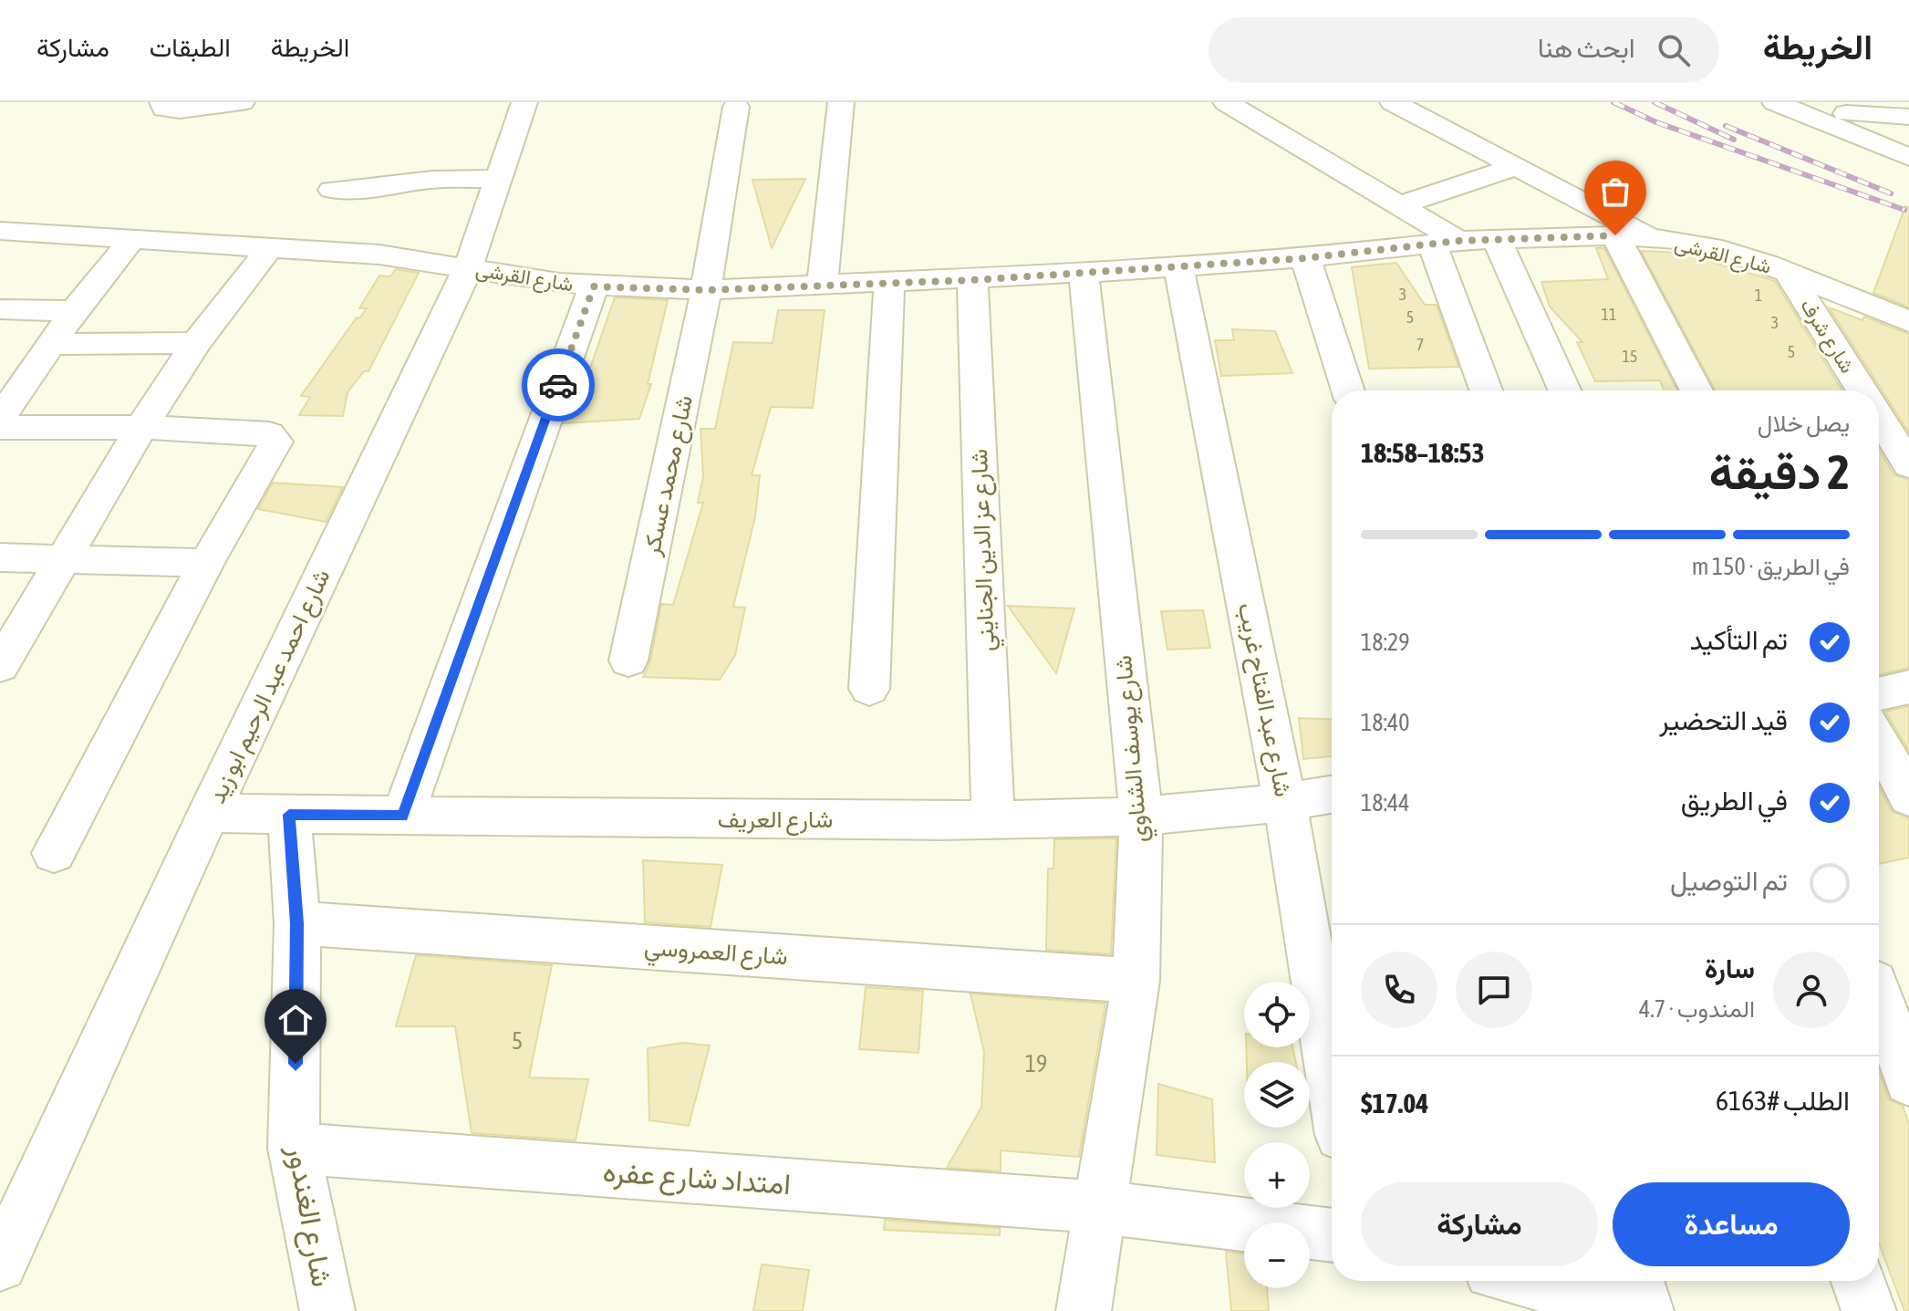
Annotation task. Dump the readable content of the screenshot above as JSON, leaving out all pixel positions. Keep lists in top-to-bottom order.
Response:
{
  "streets": {
    "street": [
      "شارع القرشى",
      "شارع شرف",
      "شارع محمد عسكر",
      "شارع عز الدين الجنايني",
      "شارع احمد عبد الرحيم ابو زيد",
      "شارع عبد الفتاح غريب",
      "شارع يوسف الشناوي",
      "شارع العريف",
      "شارع العمروسي",
      "امتداد شارع عفره",
      "شارع الغندور"
    ]
  },
  "crossings": [
    ["شارع القرشى", "شارع شرف"],
    ["شارع القرشى", "شارع محمد عسكر"],
    ["شارع القرشى", "شارع عز الدين الجنايني"],
    ["شارع القرشى", "شارع احمد عبد الرحيم ابو زيد"],
    ["شارع القرشى", "شارع عبد الفتاح غريب"],
    ["شارع القرشى", "شارع يوسف الشناوي"],
    ["شارع عز الدين الجنايني", "شارع العريف"],
    ["شارع احمد عبد الرحيم ابو زيد", "شارع العريف"],
    ["شارع عبد الفتاح غريب", "شارع العريف"],
    ["شارع يوسف الشناوي", "شارع العريف"],
    ["شارع يوسف الشناوي", "شارع العمروسي"],
    ["شارع يوسف الشناوي", "امتداد شارع عفره"],
    ["شارع العريف", "شارع الغندور"],
    ["شارع العمروسي", "شارع الغندور"],
    ["امتداد شارع عفره", "شارع الغندور"]
  ],
  "house_numbers": [
    "3",
    "1",
    "11",
    "5",
    "3",
    "7",
    "5",
    "15",
    "5",
    "19"
  ],
  "page": {
    "header": "الخريطة",
    "search": "ابحث هنا",
    "nav": ["الخريطة", "الطبقات", "مشاركة"],
    "heading": ["2 دقيقة", "يصل خلال", "18:53–18:58"],
    "panel": [
      "سارة",
      "المندوب · 4.7",
      "الطلب #6163",
      "$17.04"
    ],
    "bar": "في الطريق · 150 m",
    "list": [
      ["تم التأكيد", "18:29"],
      ["قيد التحضير", "18:40"],
      ["في الطريق", "18:44"],
      "تم التوصيل"
    ],
    "map_buttons": ["+", "−"],
    "buttons": ["مساعدة", "مشاركة"]
  }
}
